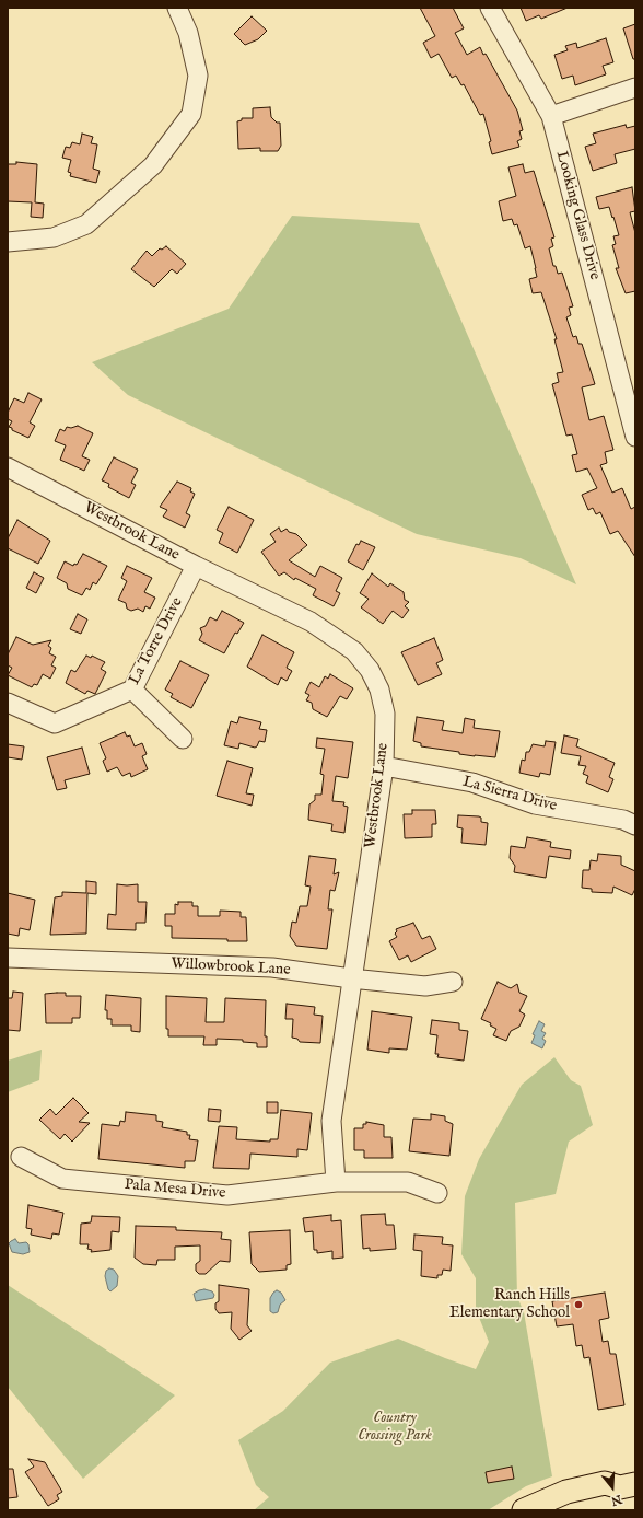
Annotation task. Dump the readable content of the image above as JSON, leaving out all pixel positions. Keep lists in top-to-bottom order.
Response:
{
  "streets": {
    "street": [
      "Looking Glass Drive",
      "Westbrook Lane",
      "La Torre Drive",
      "La Sierra Drive",
      "Willowbrook Lane",
      "Pala Mesa Drive"
    ]
  },
  "crossings": [
    ["Westbrook Lane", "La Torre Drive"],
    ["Westbrook Lane", "La Sierra Drive"],
    ["Westbrook Lane", "Willowbrook Lane"],
    ["Westbrook Lane", "Pala Mesa Drive"]
  ],
  "parks": ["Country Crossing Park"],
  "places": ["Ranch Hills Elementary School"],
  "north": "bottom"
}
